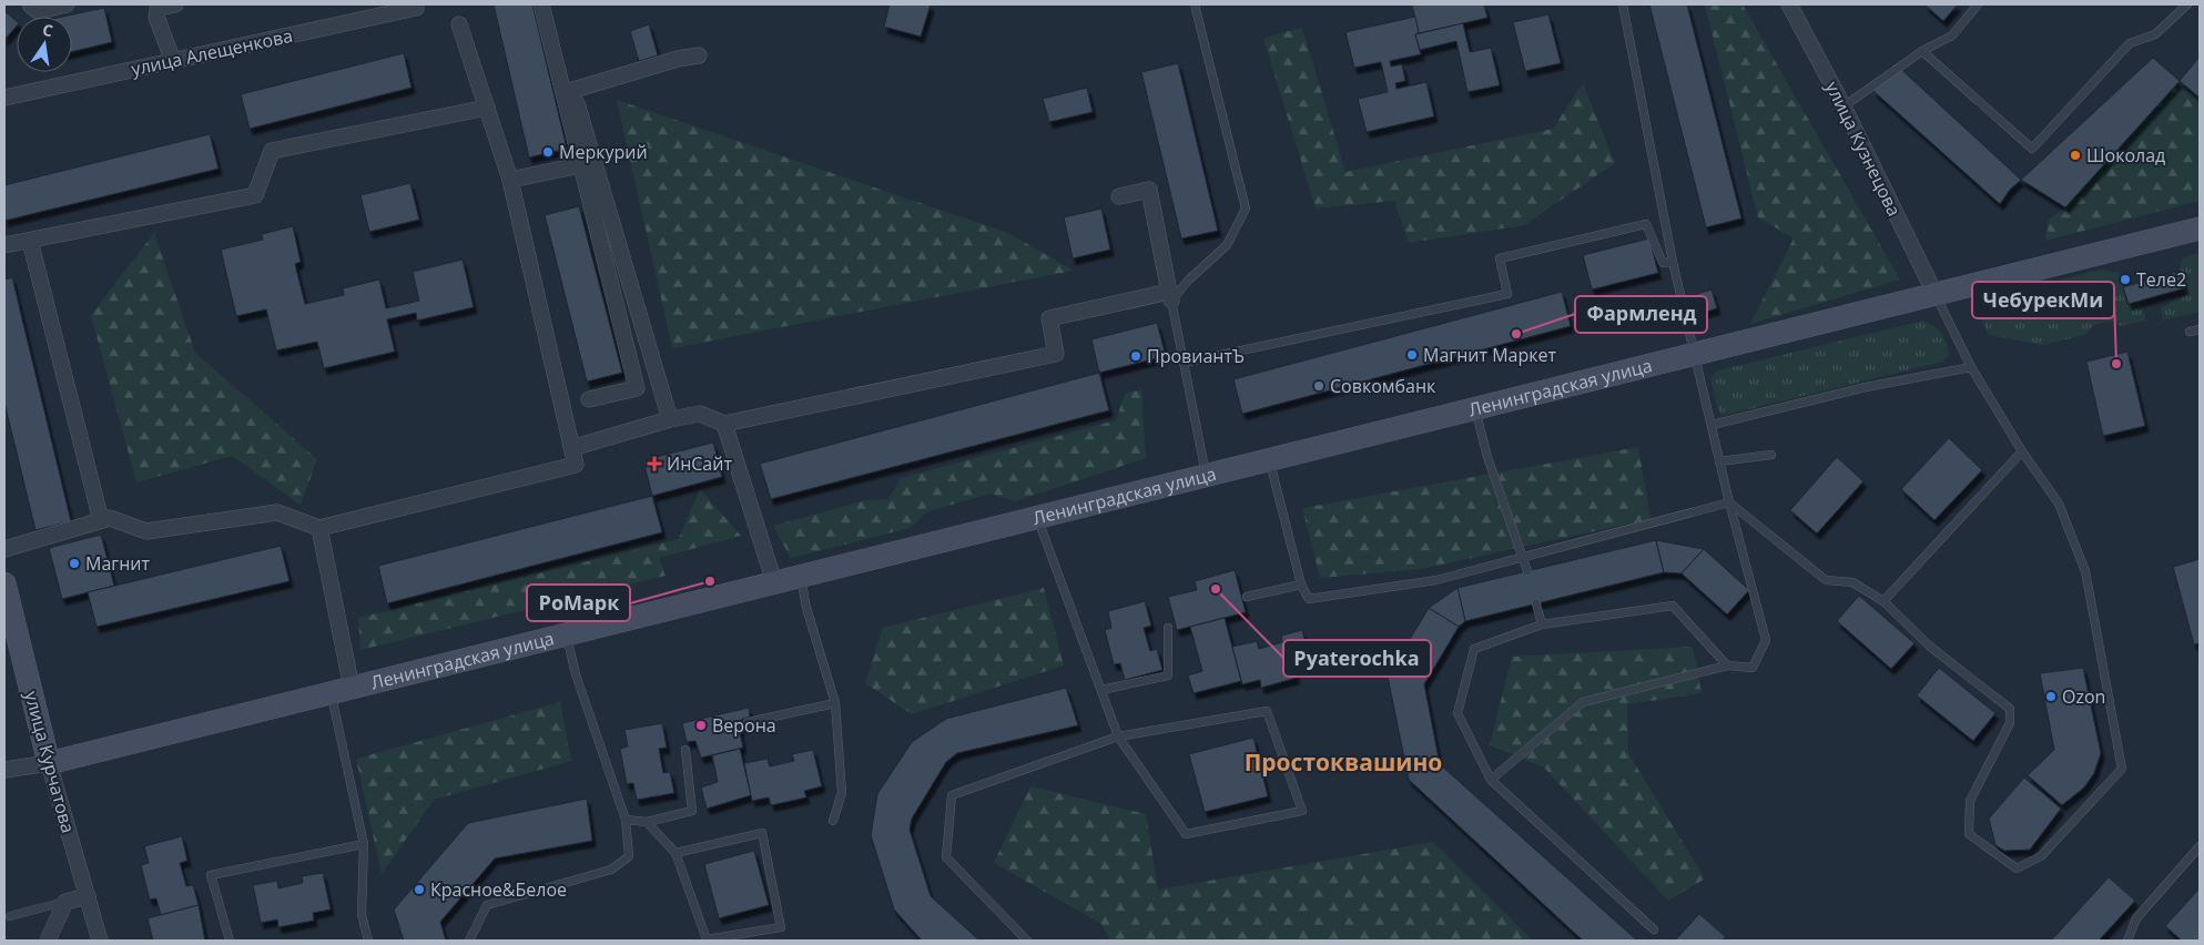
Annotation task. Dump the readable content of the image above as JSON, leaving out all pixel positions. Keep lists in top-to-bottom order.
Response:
{
  "streets": {
    "main road": ["Ленинградская улица", "улица Курчатова"],
    "street": ["улица Алещенкова", "улица Кузнецова"]
  },
  "crossings": [
    ["улица Кузнецова", "Ленинградская улица"],
    ["Ленинградская улица", "улица Курчатова"]
  ],
  "districts": ["Простоквашино"],
  "places": {
    "other": [
      "Меркурий",
      "Шоколад",
      "Теле2",
      "Фармленд",
      "Магнит Маркет",
      "ПровиантЪ",
      "ЧебурекМи",
      "Совкомбанк",
      "Магнит",
      "РоМарк",
      "Pyaterochka",
      "Ozon",
      "Верона",
      "Красное&Белое"
    ],
    "health": ["ИнСайт"]
  },
  "north": "top"
}
